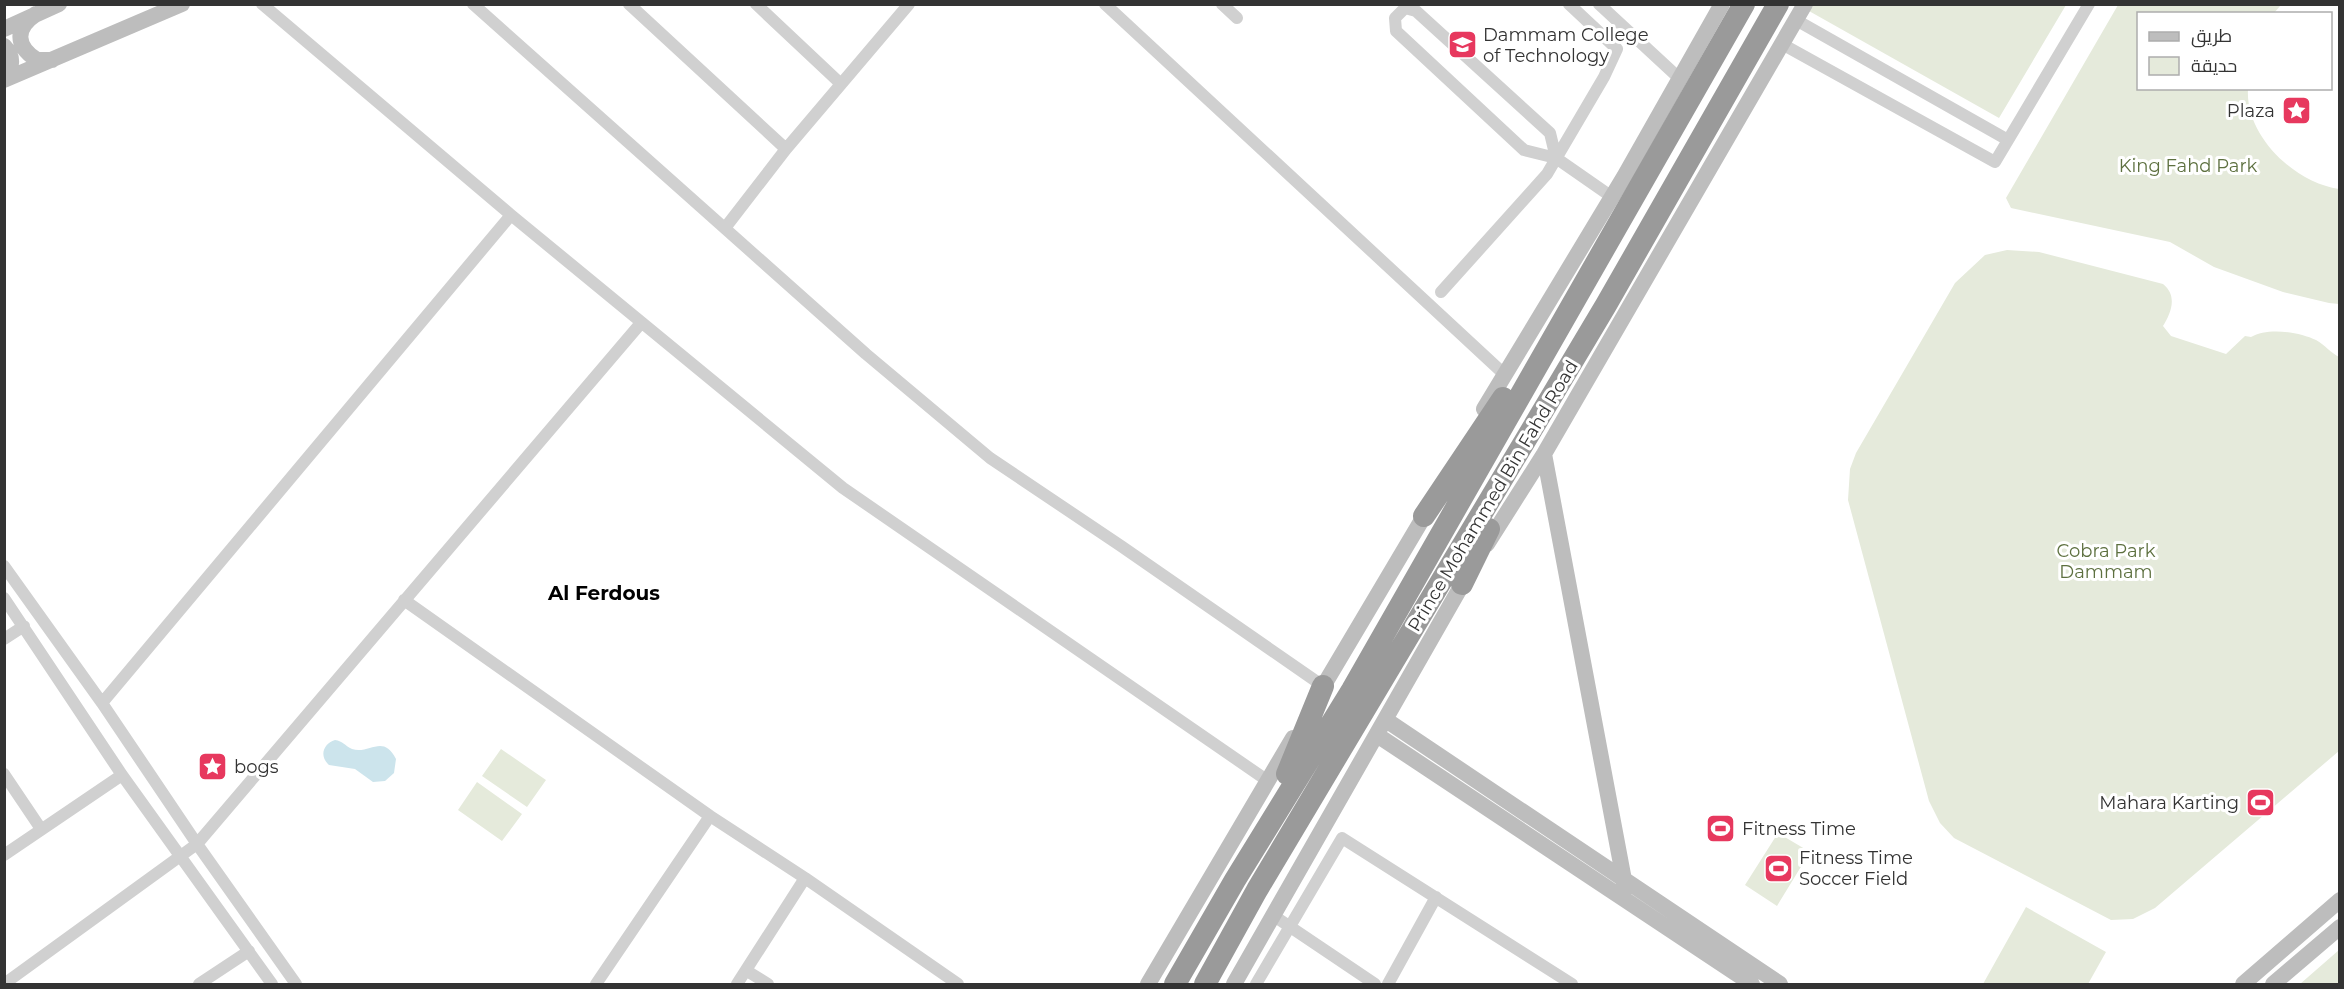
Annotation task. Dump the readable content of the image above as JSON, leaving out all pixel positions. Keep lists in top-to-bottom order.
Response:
{
  "streets": {
    "highway": ["Prince Mohammed Bin Fahd Road"]
  },
  "districts": ["Al Ferdous"],
  "parks": ["King Fahd Park", "Cobra Park Dammam"],
  "places": {
    "school or university": ["Dammam College of Technology"],
    "place": ["Plaza", "bogs"],
    "sports": ["Mahara Karting", "Fitness Time", "Fitness Time Soccer Field"]
  },
  "legend": ["طريق", "حديقة"]
}
